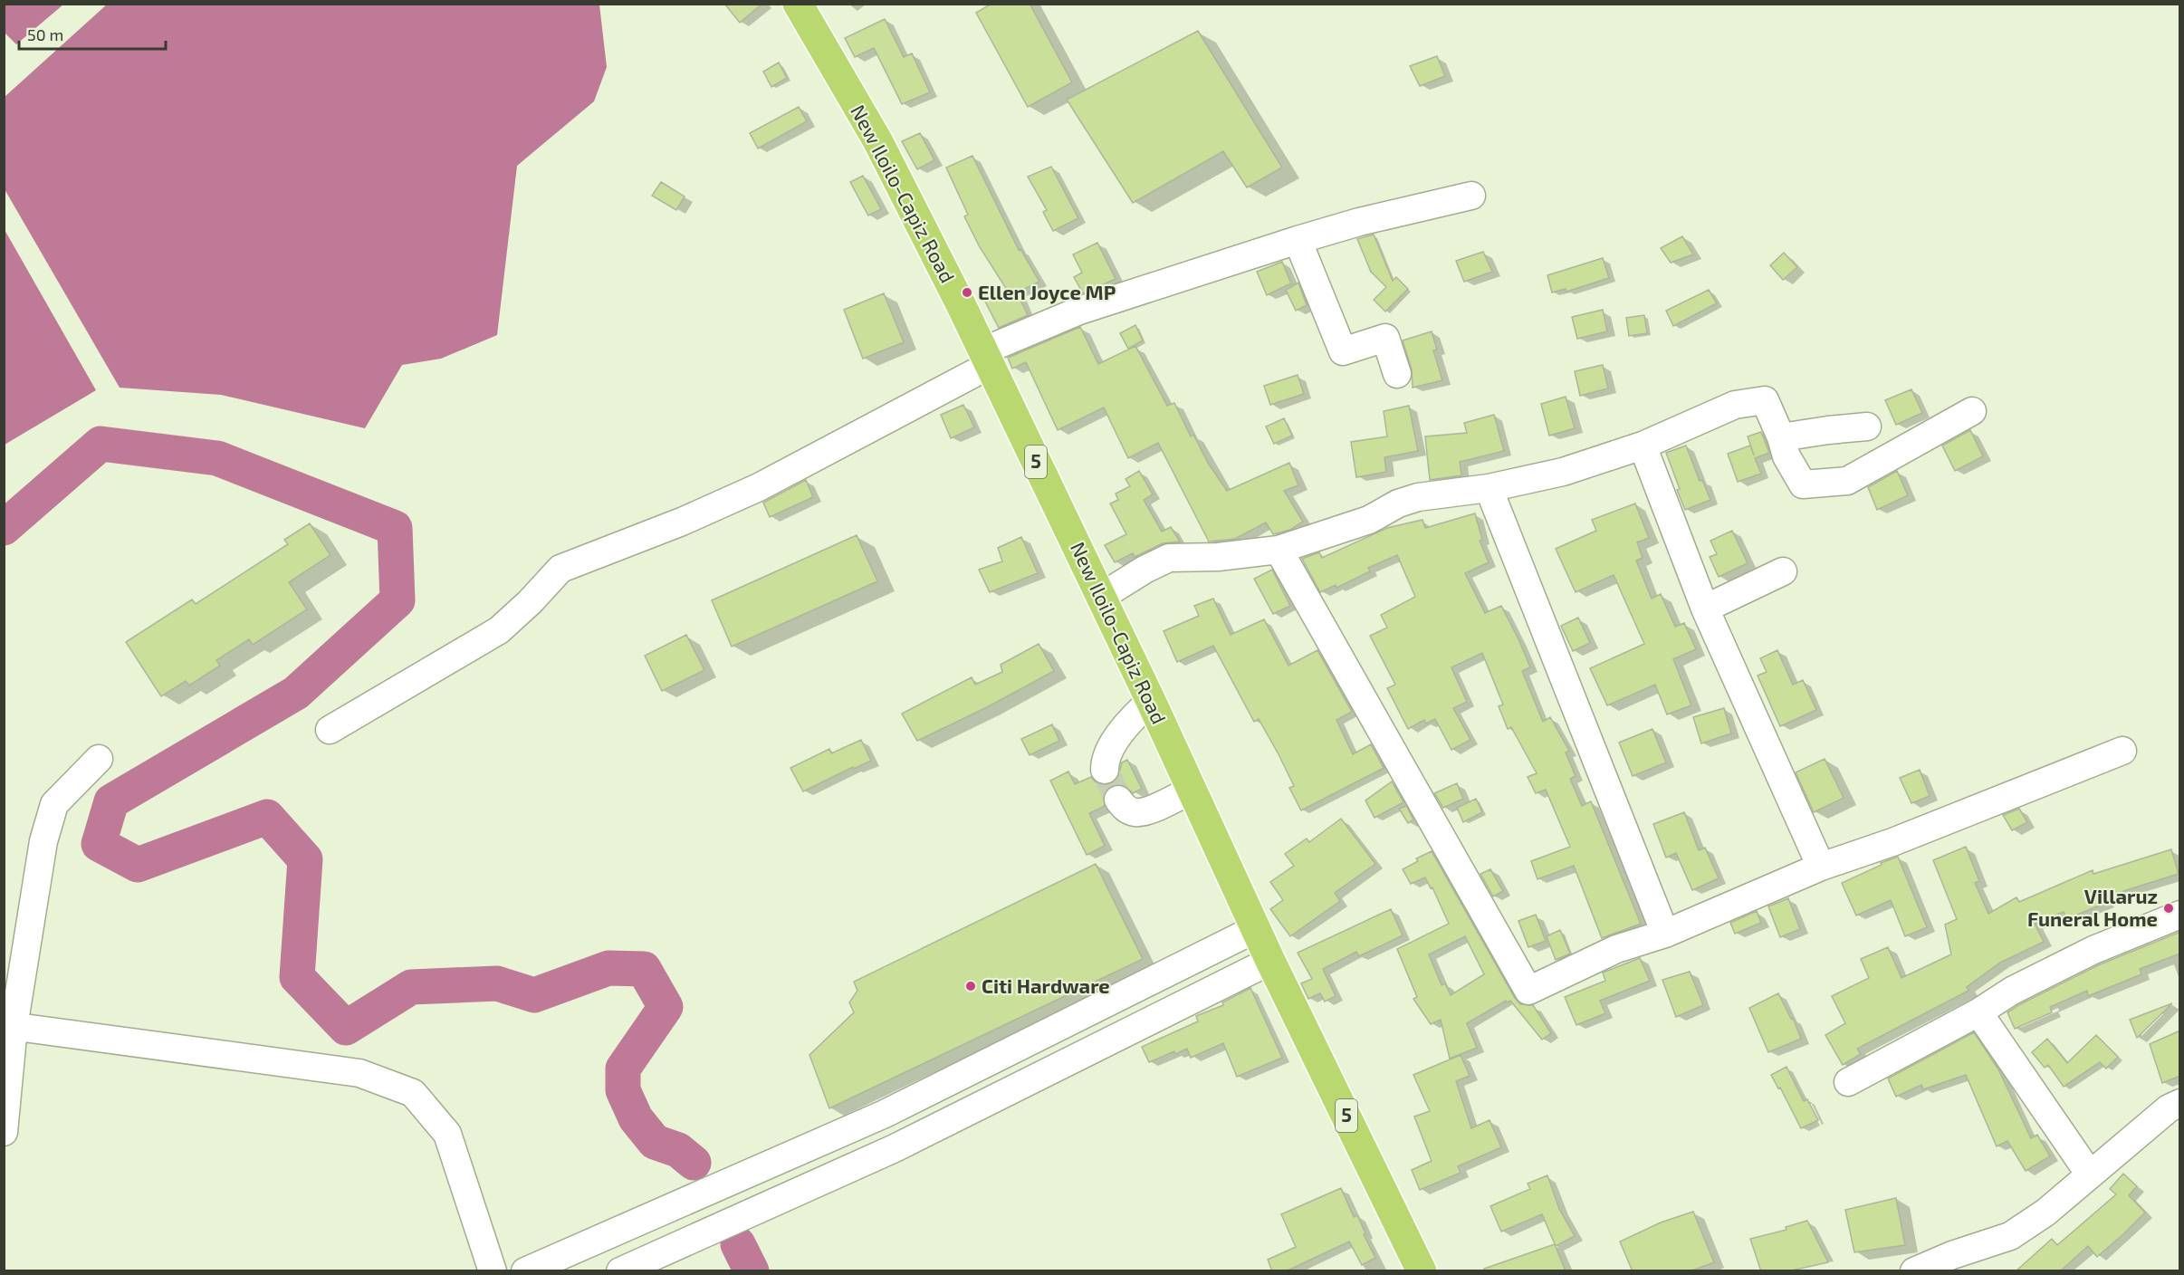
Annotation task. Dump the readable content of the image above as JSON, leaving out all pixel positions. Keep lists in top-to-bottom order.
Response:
{
  "streets": {
    "highway": ["New Iloilo-Capiz Road", "5"]
  },
  "places": ["Ellen Joyce MP", "Villaruz Funeral Home", "Citi Hardware"],
  "scale_bar": "50 m"
}
